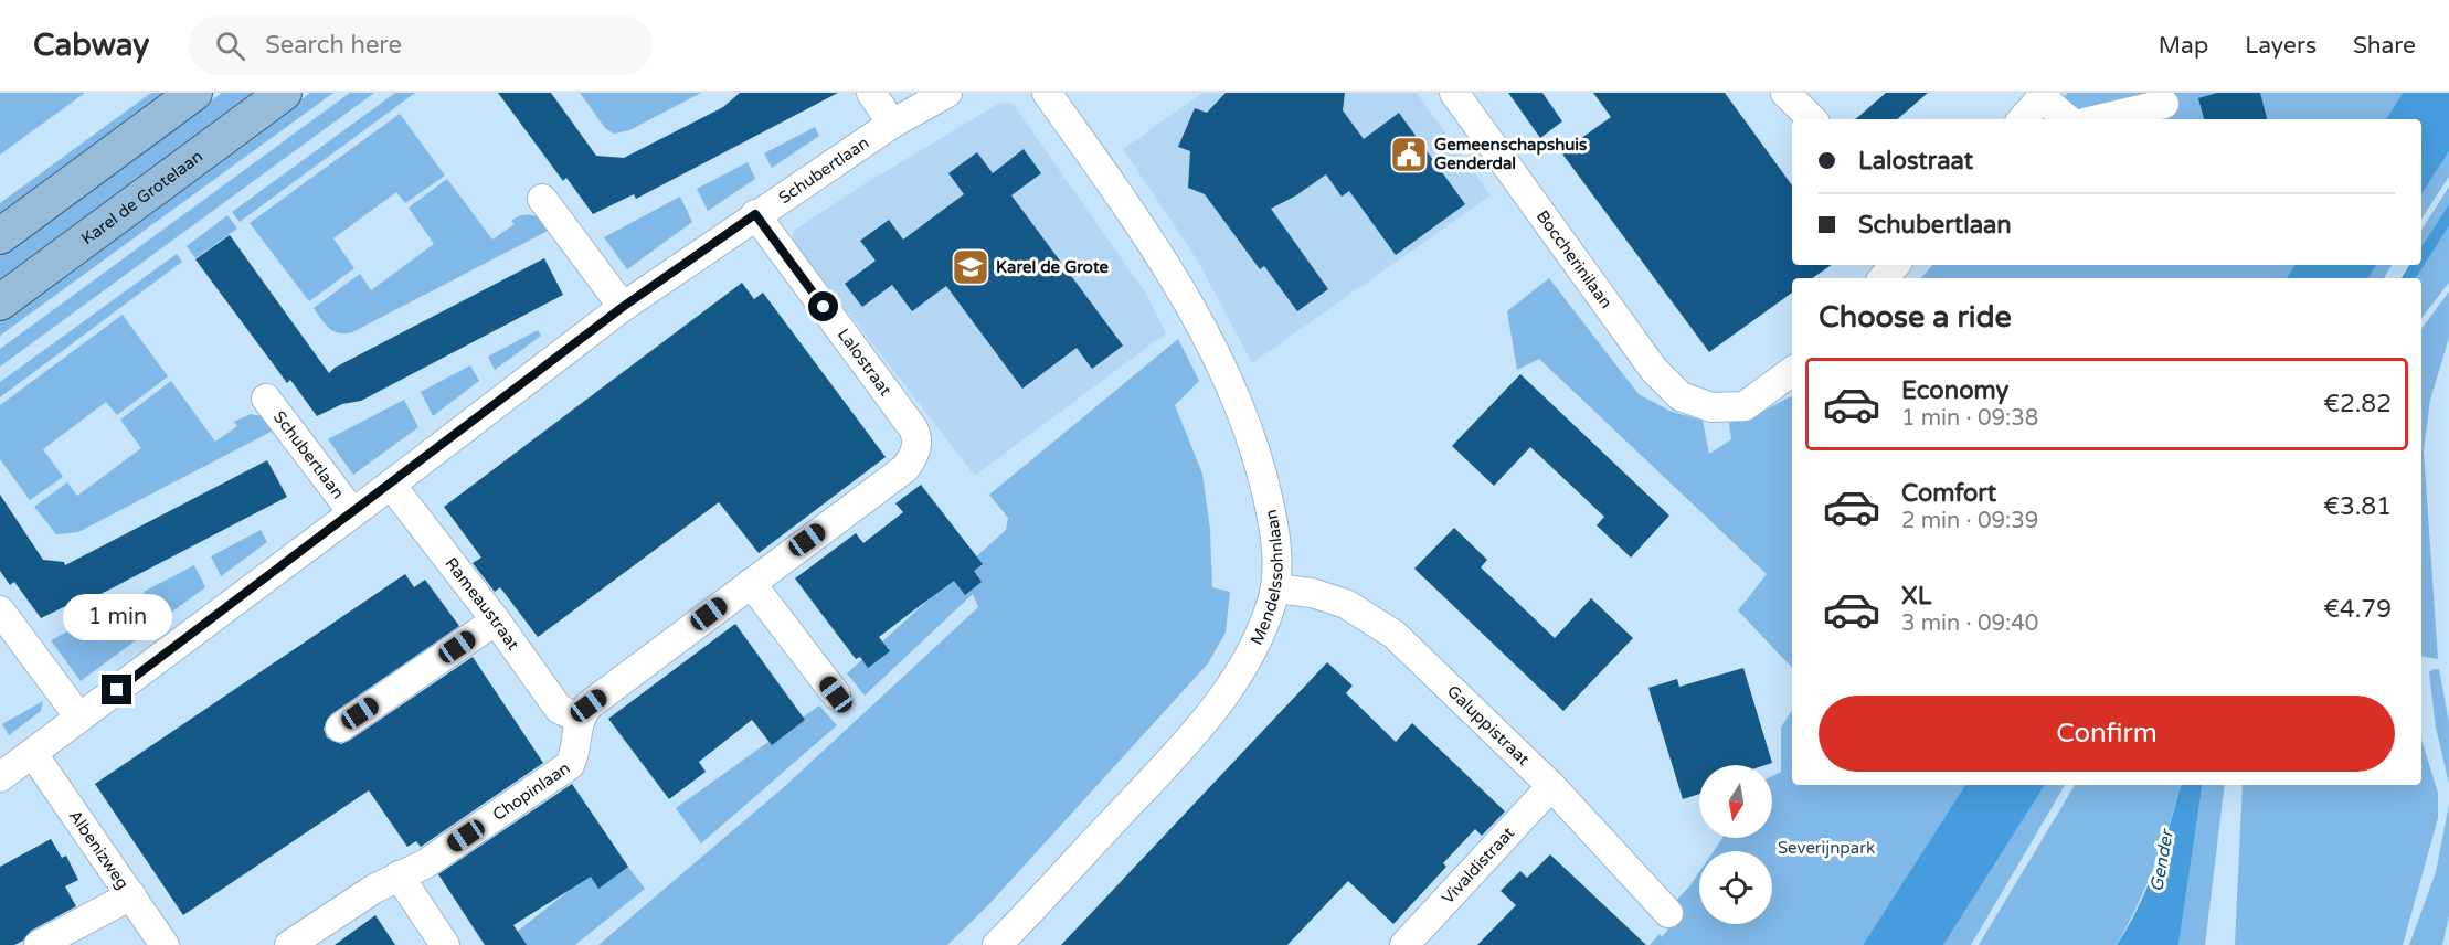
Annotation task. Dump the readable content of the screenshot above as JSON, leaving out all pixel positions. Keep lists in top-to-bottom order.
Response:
{
  "streets": {
    "main road": ["Karel de Grotelaan"],
    "street": [
      "Schubertlaan",
      "Boccherinilaan",
      "Lalostraat",
      "Mendelssohnlaan",
      "Rameaustraat",
      "Galuppistraat",
      "Chopinlaan",
      "Albenizweg",
      "Vivaldistraat"
    ]
  },
  "crossings": [
    ["Schubertlaan", "Lalostraat"],
    ["Schubertlaan", "Rameaustraat"],
    ["Schubertlaan", "Albenizweg"],
    ["Mendelssohnlaan", "Galuppistraat"],
    ["Rameaustraat", "Chopinlaan"],
    ["Galuppistraat", "Vivaldistraat"]
  ],
  "water": ["Gender"],
  "parks": ["Severijnpark"],
  "places": {
    "public building": ["Gemeenschapshuis Genderdal"],
    "school or university": ["Karel de Grote"]
  },
  "north": "bottom",
  "page": {
    "header": "Cabway",
    "search": "Search here",
    "nav": ["Map", "Layers", "Share"],
    "banner": ["Lalostraat", "Schubertlaan"],
    "heading": "Choose a ride",
    "list": [
      {
        "name": "Economy",
        "note": "1 min · 09:38",
        "value": "€2.82"
      },
      {
        "name": "Comfort",
        "note": "2 min · 09:39",
        "value": "€3.81"
      },
      {
        "name": "XL",
        "note": "3 min · 09:40",
        "value": "€4.79"
      }
    ],
    "bubble": "1 min",
    "buttons": "Confirm"
  }
}
